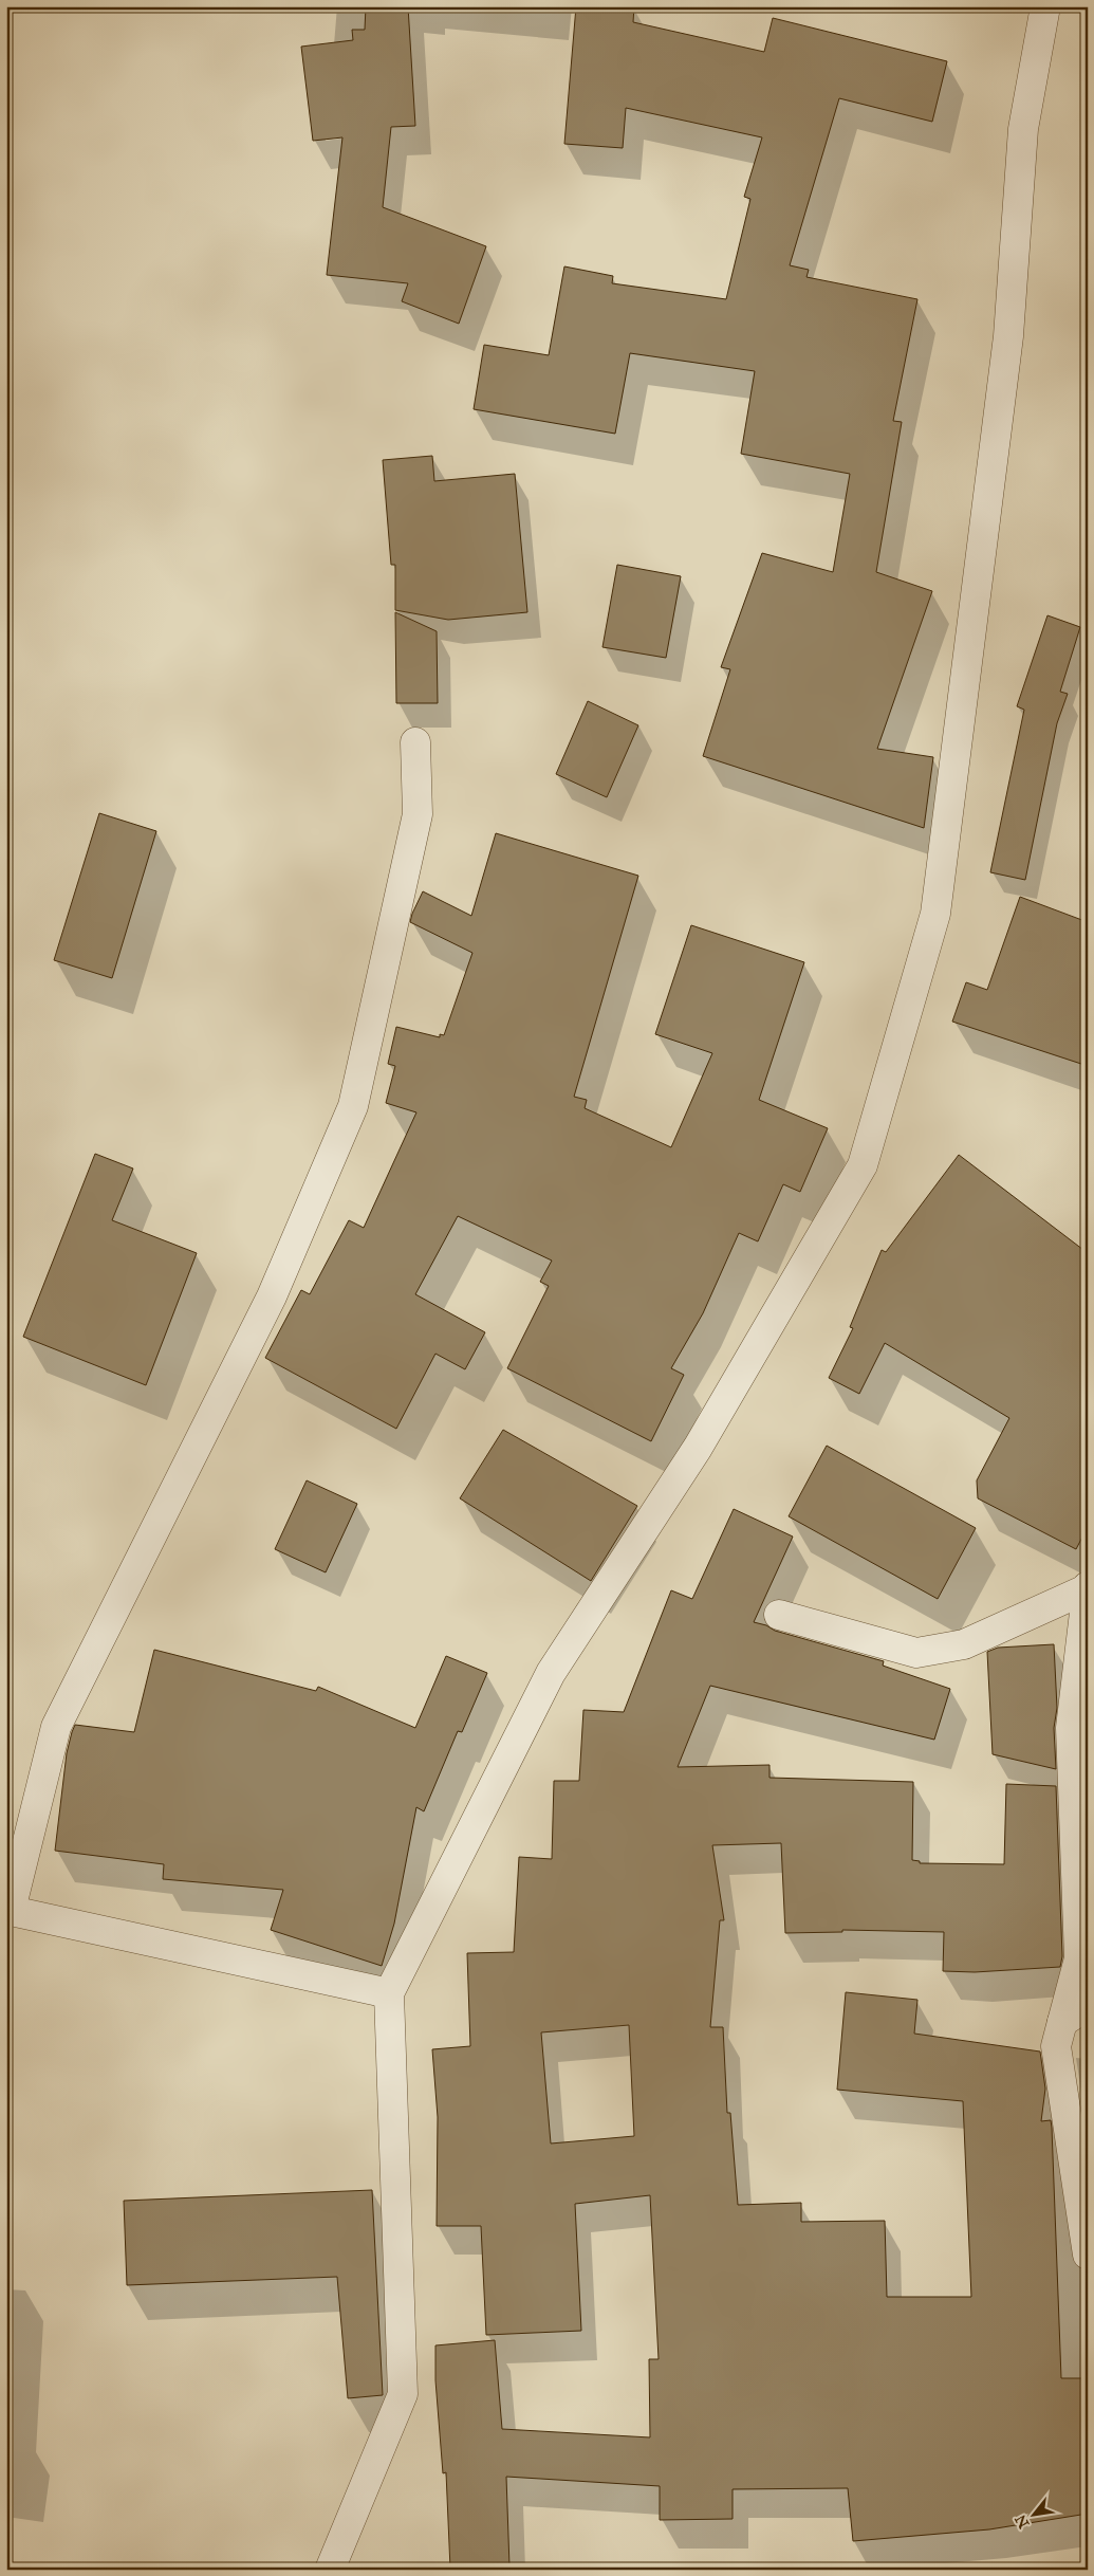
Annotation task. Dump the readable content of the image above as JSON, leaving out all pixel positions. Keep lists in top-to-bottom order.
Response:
{
  "north": "bottom left"
}
